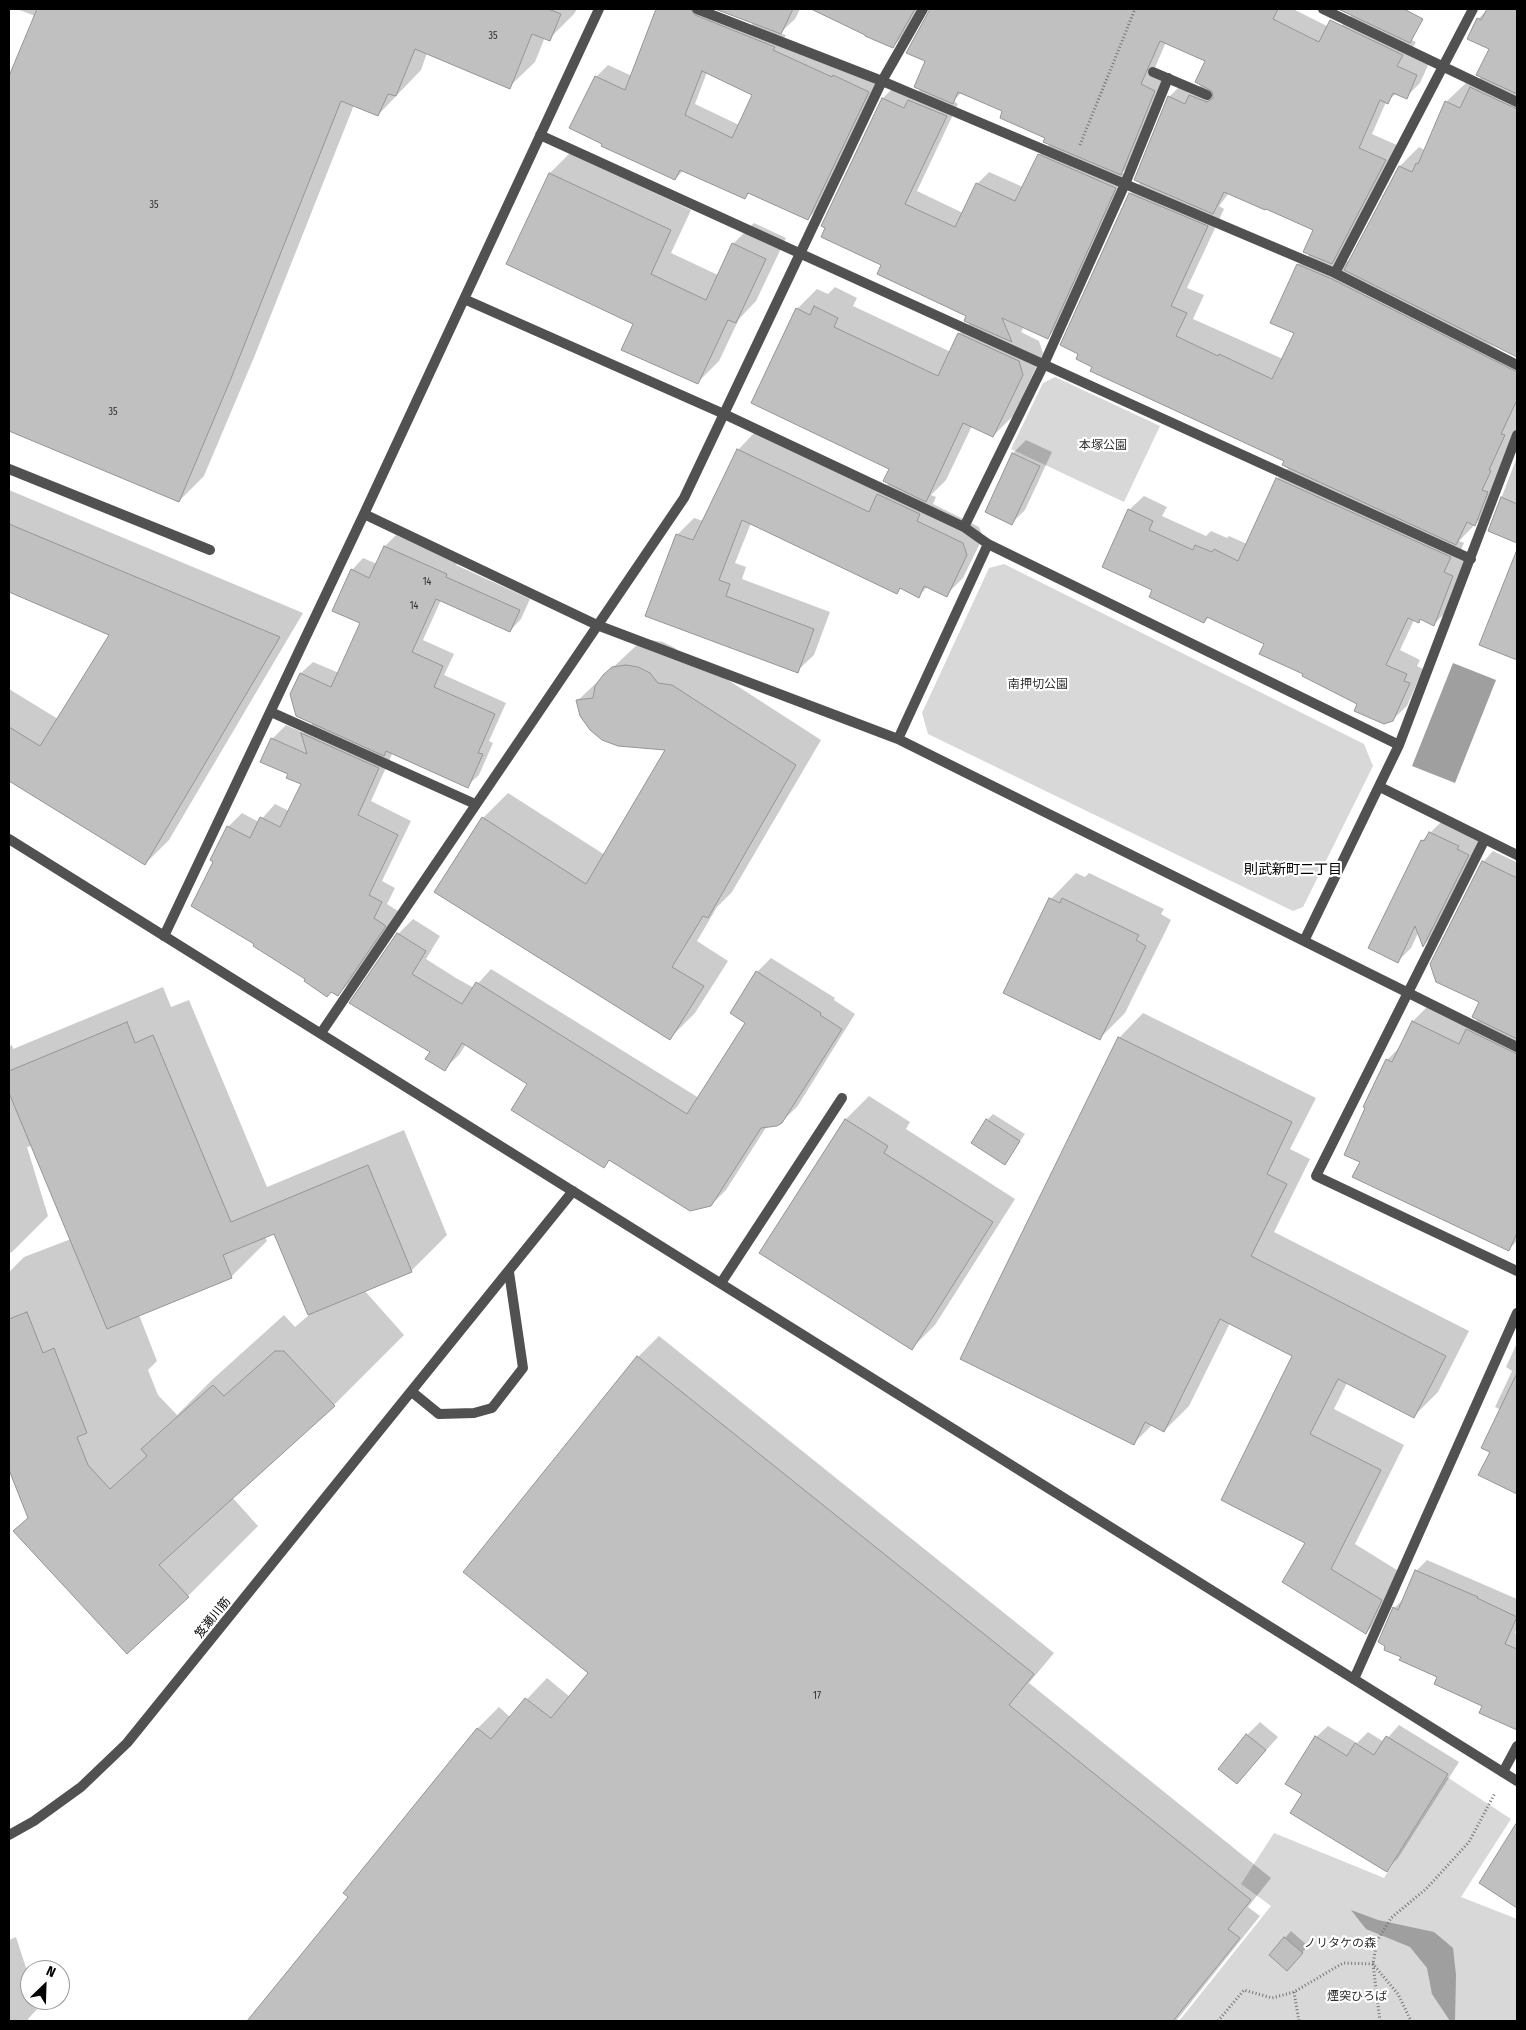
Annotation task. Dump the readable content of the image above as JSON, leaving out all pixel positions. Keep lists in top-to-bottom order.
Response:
{
  "streets": {
    "street": ["笈瀬川筋"]
  },
  "districts": ["則武新町二丁目"],
  "parks": [
    "本塚公園",
    "南押切公園",
    "ノリタケの森",
    "煙突ひろば"
  ],
  "house_numbers": [
    "35",
    "35",
    "35",
    "14",
    "14",
    "17"
  ],
  "north": "top right"
}
